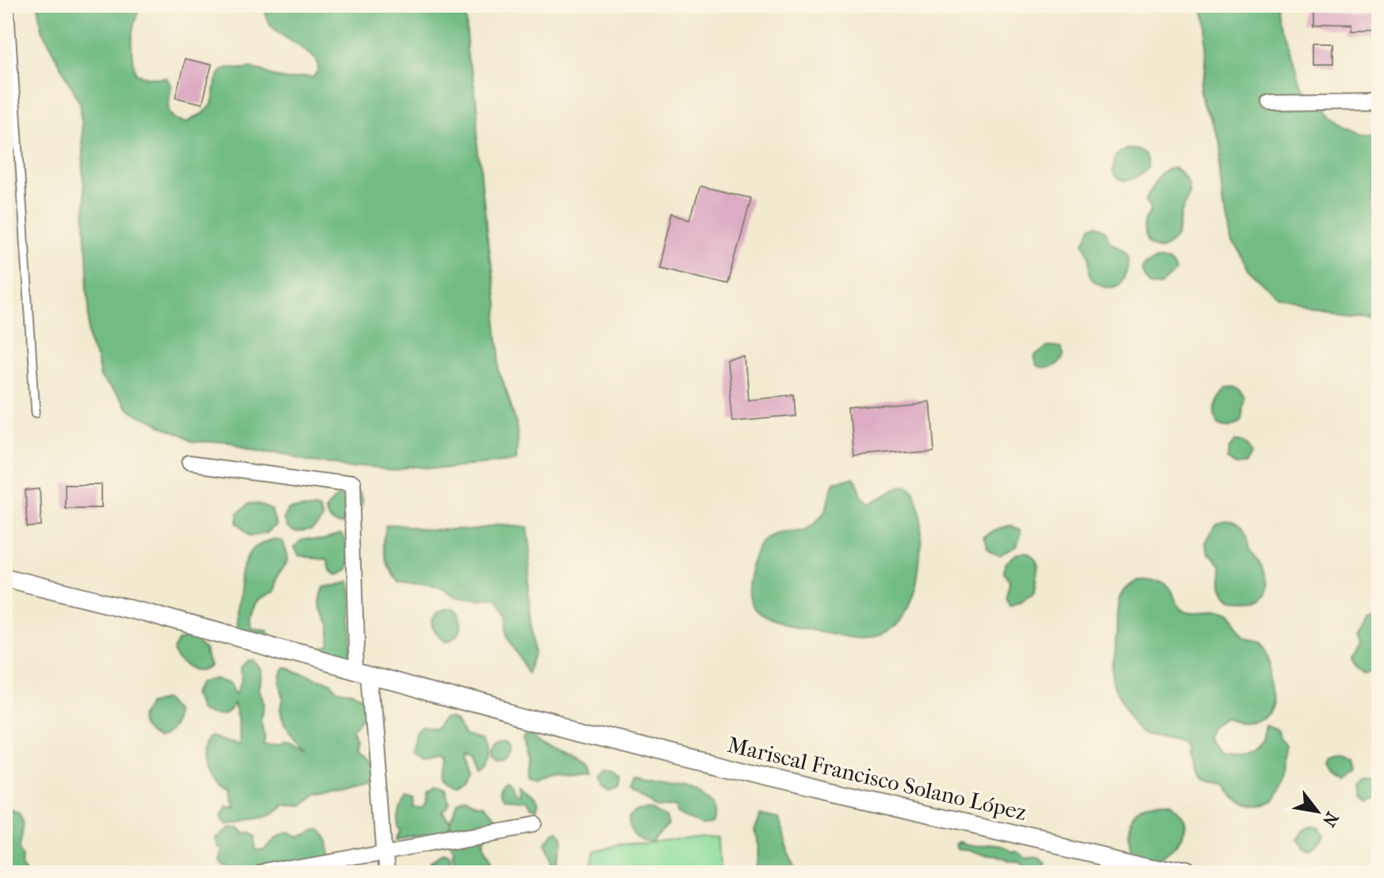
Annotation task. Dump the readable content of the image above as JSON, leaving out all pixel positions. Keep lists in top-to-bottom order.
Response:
{
  "streets": {
    "street": ["Mariscal Francisco Solano López"]
  },
  "north": "bottom right"
}
